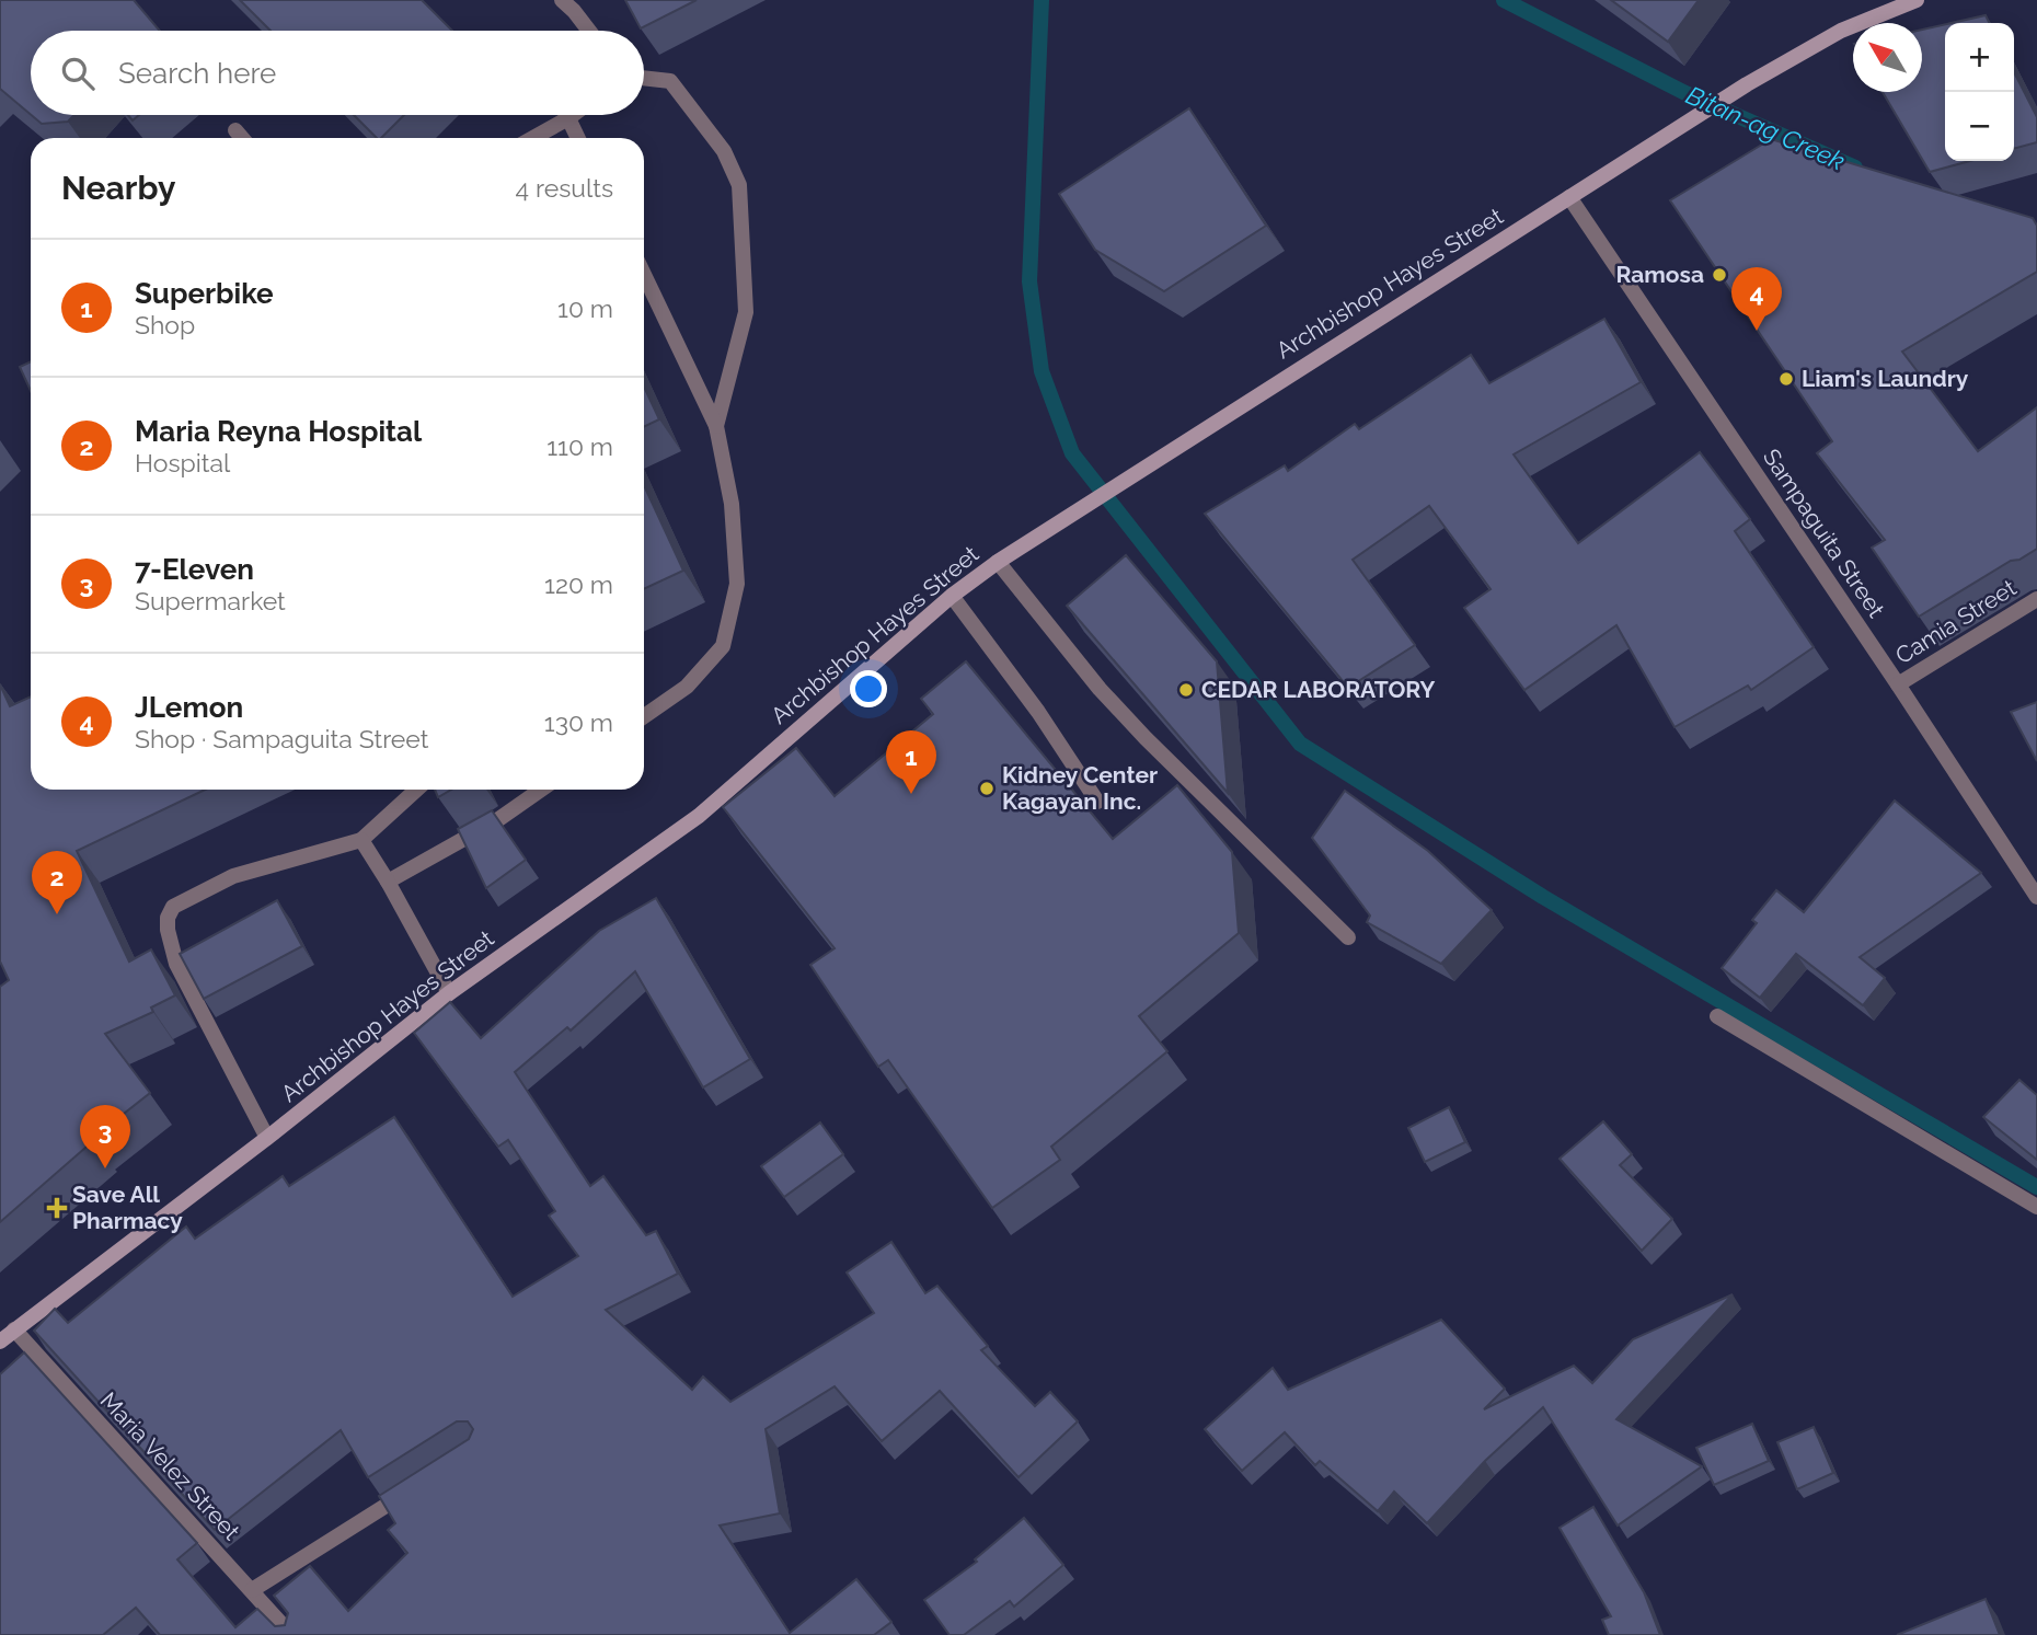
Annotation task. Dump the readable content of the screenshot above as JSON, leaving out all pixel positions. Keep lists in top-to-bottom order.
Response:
{
  "streets": {
    "street": [
      "Archbishop Hayes Street",
      "Sampaguita Street",
      "Camia Street",
      "Maria Velez Street"
    ]
  },
  "crossings": [
    ["Archbishop Hayes Street", "Sampaguita Street"],
    ["Archbishop Hayes Street", "Maria Velez Street"],
    ["Sampaguita Street", "Camia Street"]
  ],
  "water": ["Bitan-ag Creek"],
  "places": {
    "other": [
      "Ramosa",
      "Liam's Laundry",
      "CEDAR LABORATORY",
      "Kidney Center Kagayan Inc."
    ],
    "health": ["Save All Pharmacy"]
  },
  "north": "top left",
  "page": {
    "map_buttons": ["+", "−"],
    "search": "Search here",
    "heading": ["Nearby", "4 results"],
    "list": [
      {
        "mark": "1",
        "name": "Superbike",
        "note": "Shop",
        "value": "10 m"
      },
      {
        "mark": "2",
        "name": "Maria Reyna Hospital",
        "note": "Hospital",
        "value": "110 m"
      },
      {
        "mark": "3",
        "name": "7-Eleven",
        "note": "Supermarket",
        "value": "120 m"
      },
      {
        "mark": "4",
        "name": "JLemon",
        "note": "Shop · Sampaguita Street",
        "value": "130 m"
      }
    ],
    "pins": [
      "4",
      "1",
      "2",
      "3"
    ]
  }
}
